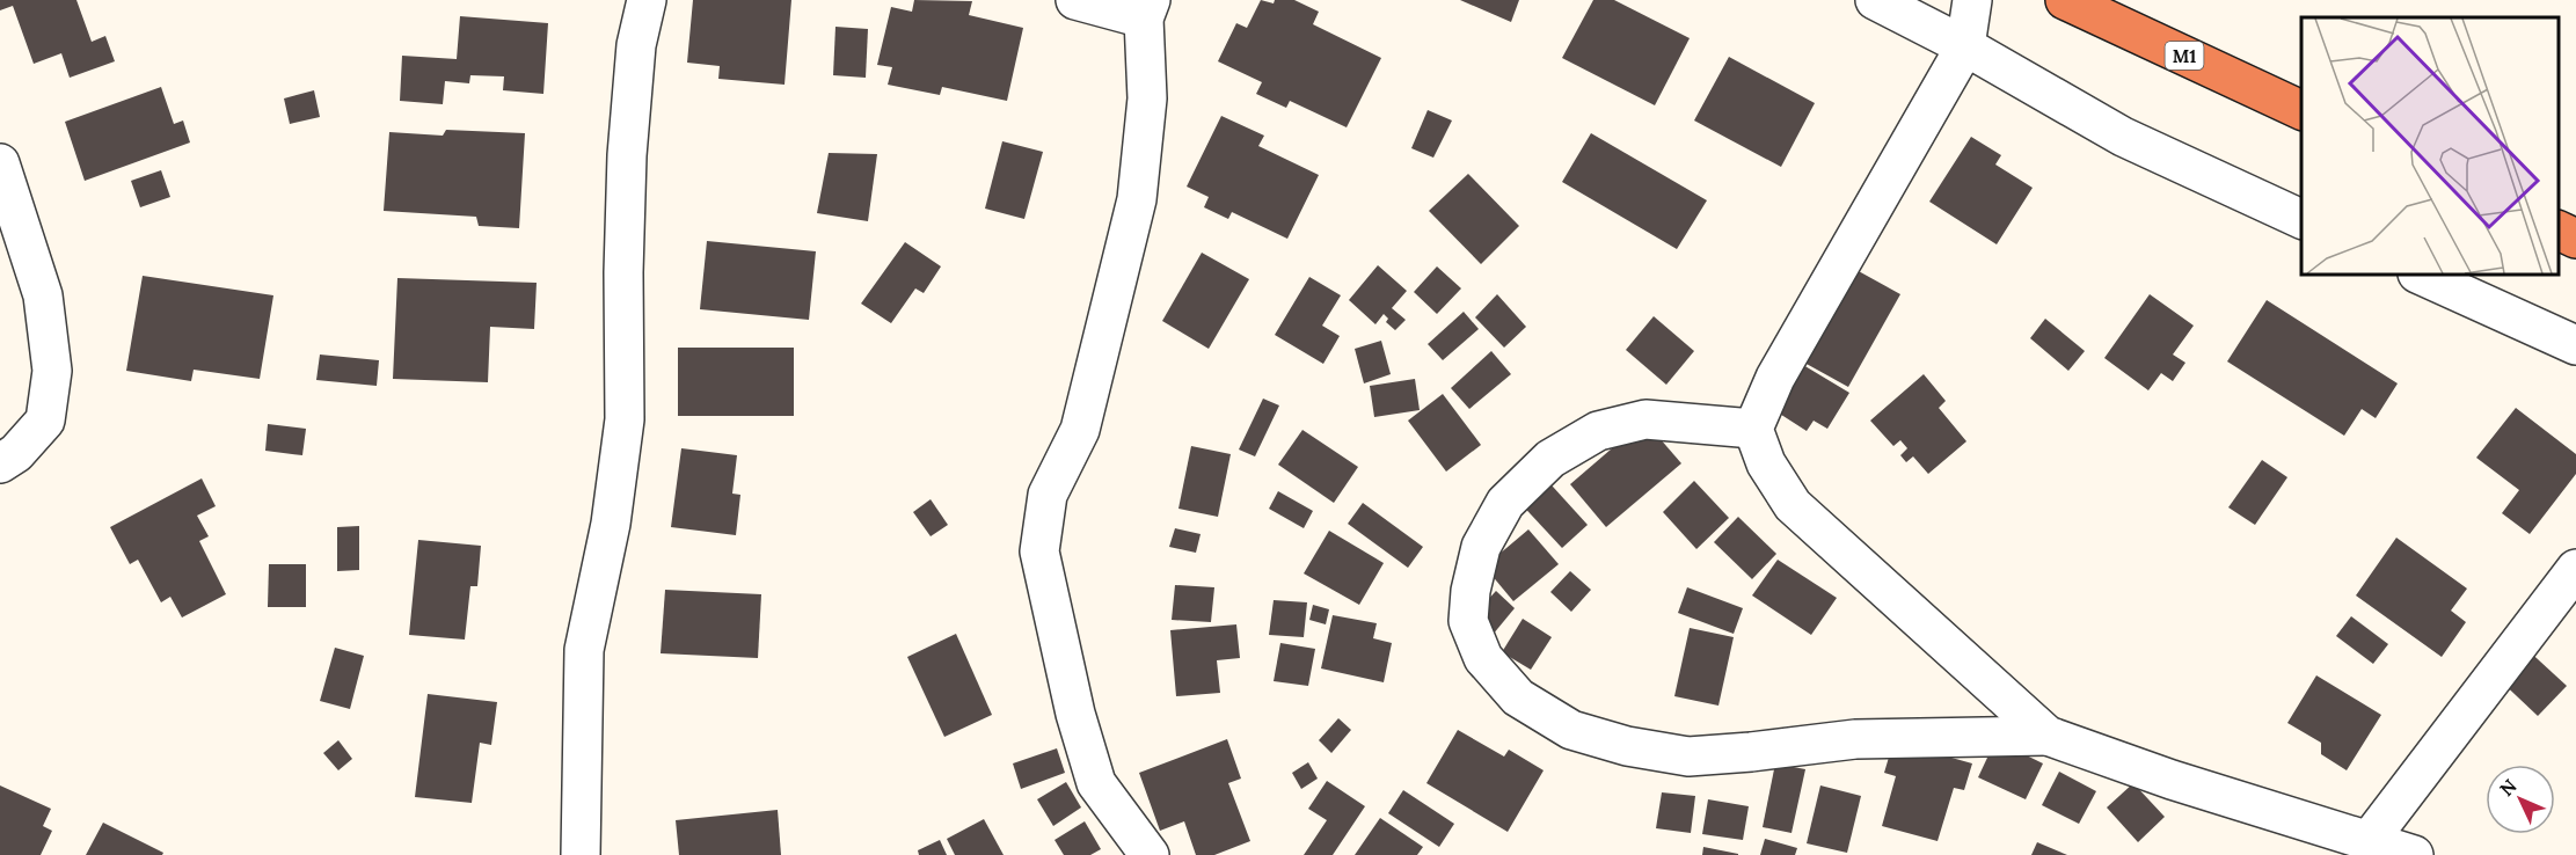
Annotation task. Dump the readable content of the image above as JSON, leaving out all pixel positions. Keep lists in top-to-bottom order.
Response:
{
  "streets": {
    "highway": ["M1"]
  },
  "north": "top left"
}
